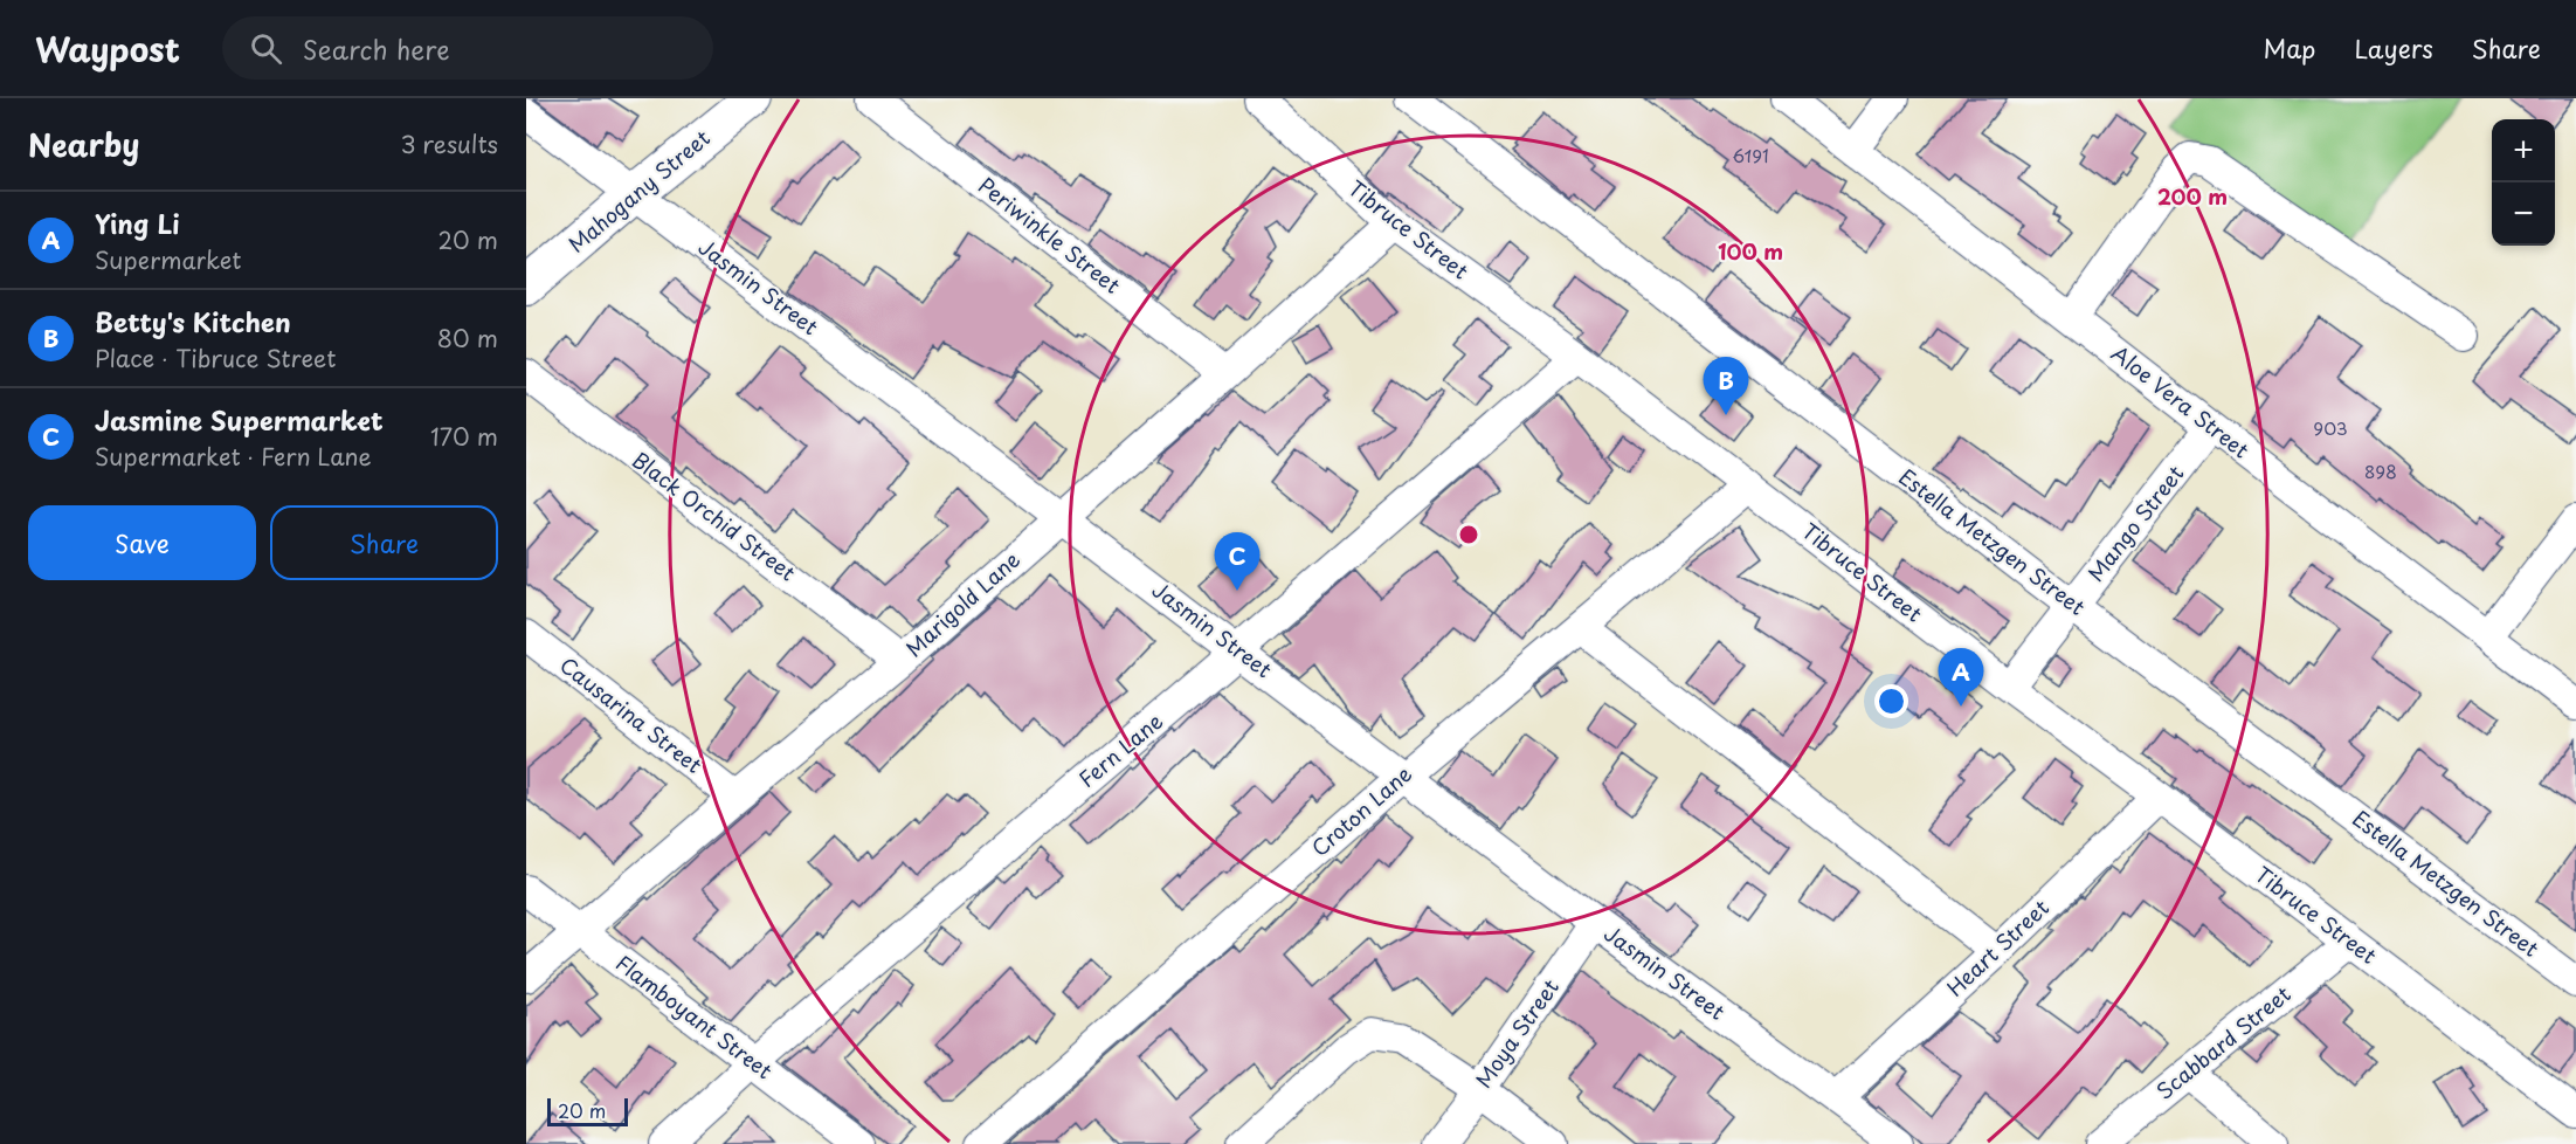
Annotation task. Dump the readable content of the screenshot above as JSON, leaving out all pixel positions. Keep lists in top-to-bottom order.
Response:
{
  "streets": {
    "street": [
      "Mahogany Street",
      "Tibruce Street",
      "Periwinkle Street",
      "Jasmin Street",
      "Aloe Vera Street",
      "Black Orchid Street",
      "Mango Street",
      "Estella Metzgen Street",
      "Marigold Lane",
      "Causarina Street",
      "Fern Lane",
      "Croton Lane",
      "Heart Street",
      "Flamboyant Street",
      "Moya Street",
      "Scabbard Street"
    ]
  },
  "crossings": [
    ["Mahogany Street", "Jasmin Street"],
    ["Tibruce Street", "Mango Street"],
    ["Tibruce Street", "Marigold Lane"],
    ["Tibruce Street", "Fern Lane"],
    ["Tibruce Street", "Croton Lane"],
    ["Tibruce Street", "Heart Street"],
    ["Tibruce Street", "Scabbard Street"],
    ["Periwinkle Street", "Marigold Lane"],
    ["Jasmin Street", "Marigold Lane"],
    ["Jasmin Street", "Fern Lane"],
    ["Jasmin Street", "Croton Lane"],
    ["Jasmin Street", "Heart Street"],
    ["Jasmin Street", "Moya Street"],
    ["Aloe Vera Street", "Mango Street"],
    ["Black Orchid Street", "Marigold Lane"],
    ["Mango Street", "Estella Metzgen Street"],
    ["Marigold Lane", "Causarina Street"],
    ["Marigold Lane", "Flamboyant Street"],
    ["Fern Lane", "Flamboyant Street"]
  ],
  "house_numbers": ["6191", "903", "898"],
  "scale_bar": "20 m",
  "page": {
    "header": "Waypost",
    "search": "Search here",
    "nav": ["Map", "Layers", "Share"],
    "heading": ["Nearby", "3 results"],
    "map_buttons": ["+", "−"],
    "list": [
      {
        "mark": "A",
        "name": "Ying Li",
        "note": "Supermarket",
        "value": "20 m"
      },
      {
        "mark": "B",
        "name": "Betty's Kitchen",
        "note": "Place · Tibruce Street",
        "value": "80 m"
      },
      {
        "mark": "C",
        "name": "Jasmine Supermarket",
        "note": "Supermarket · Fern Lane",
        "value": "170 m"
      }
    ],
    "pins": ["B", "C", "A"],
    "buttons": ["Save", "Share"],
    "scale": "20 m"
  },
  "rings": ["200 m", "100 m"]
}
